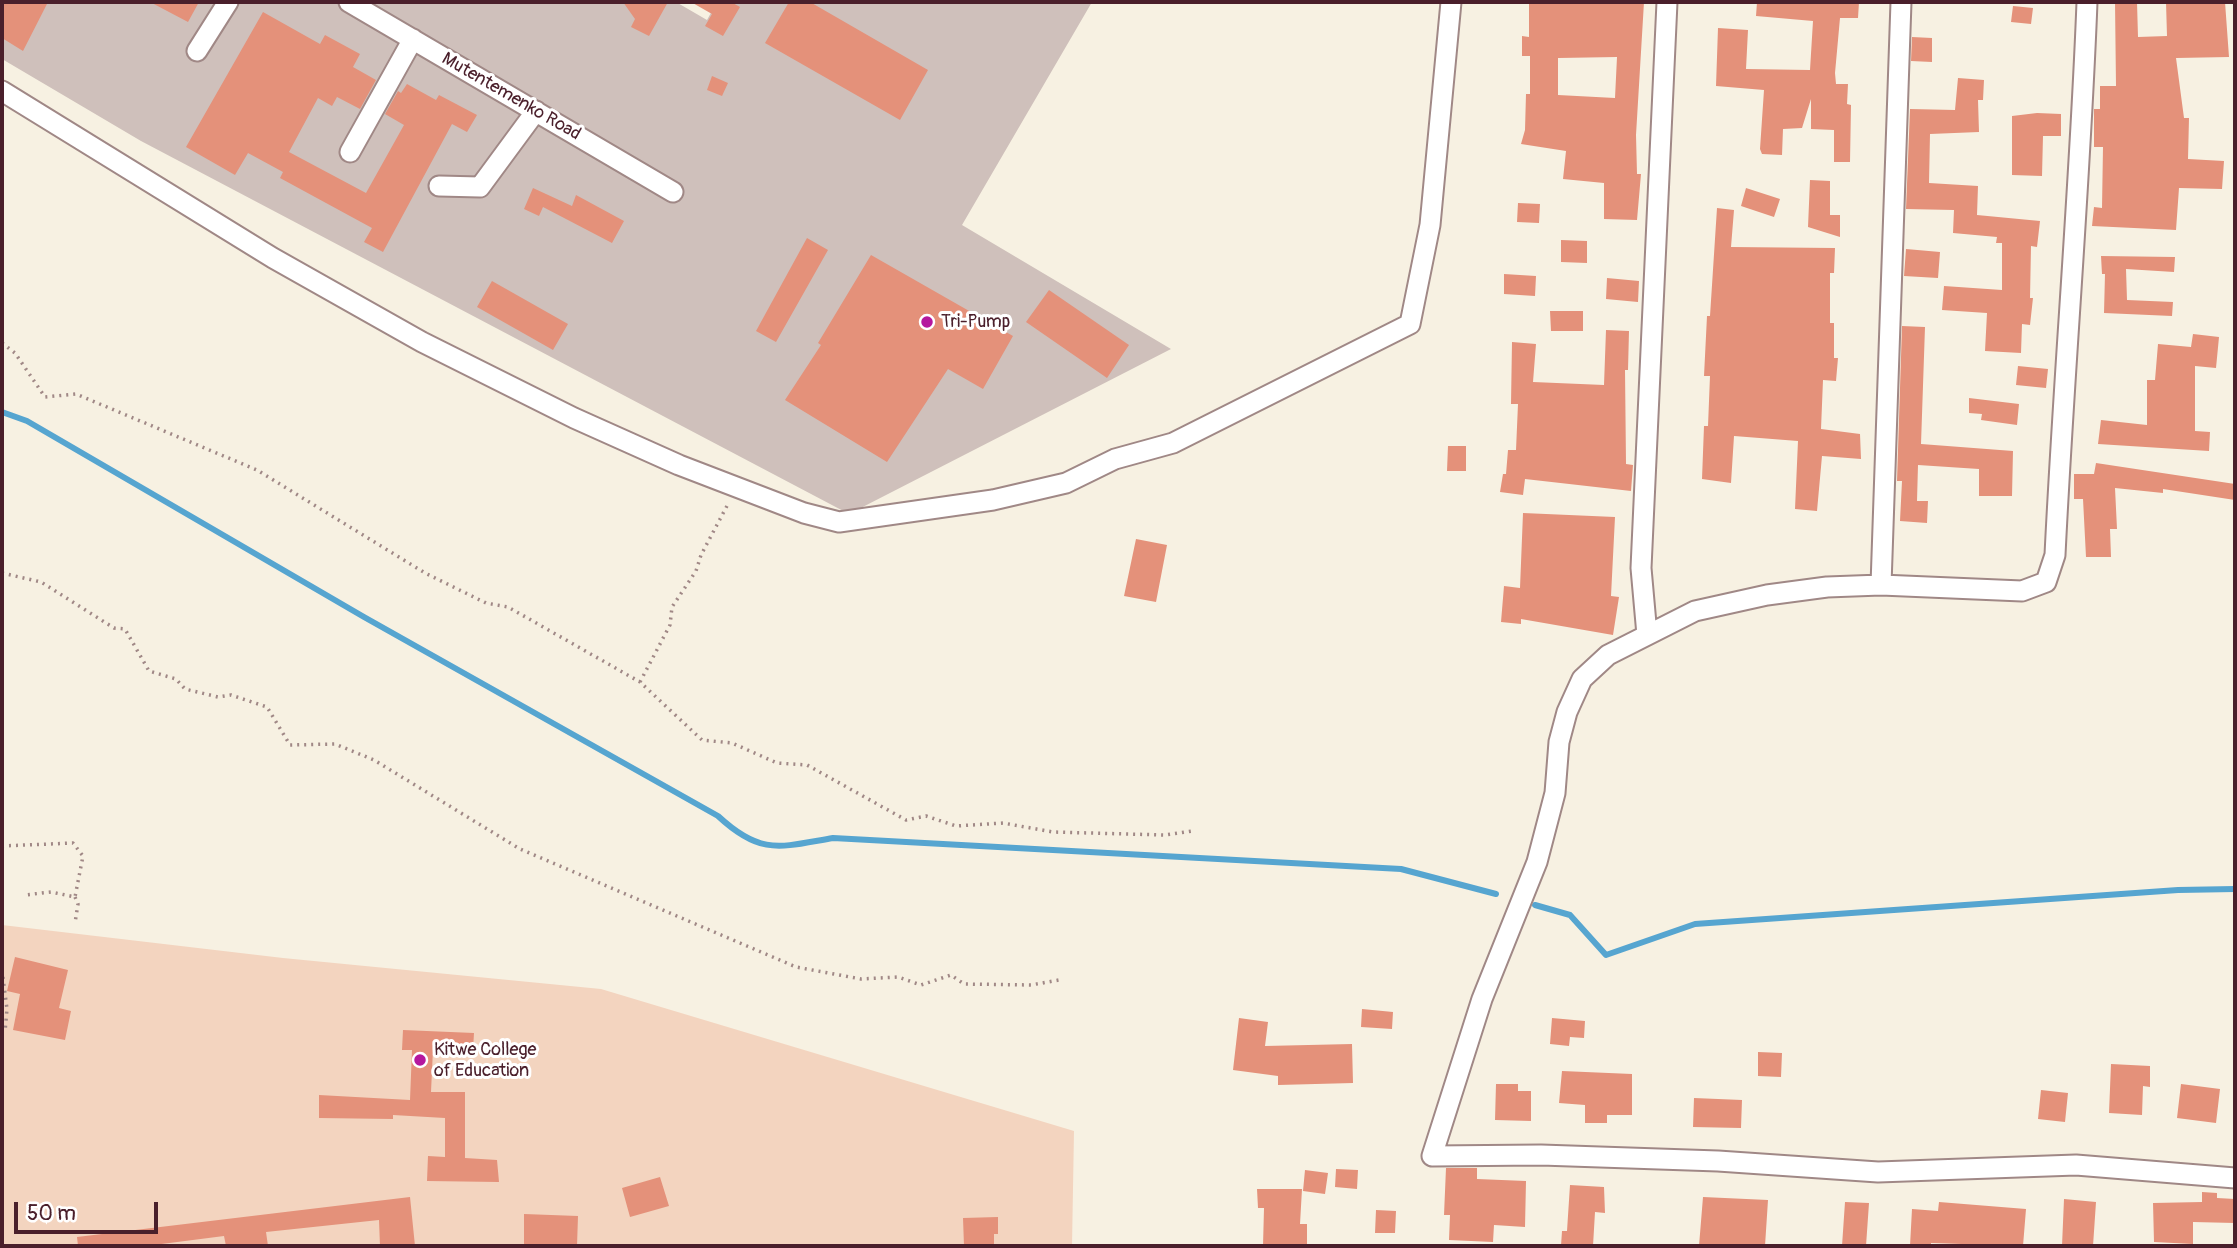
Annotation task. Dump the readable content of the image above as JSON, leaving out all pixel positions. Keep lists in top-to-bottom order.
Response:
{
  "streets": {
    "street": ["Mutentemenko Road"]
  },
  "places": ["Tri-Pump", "Kitwe College of Education"],
  "scale_bar": "50 m"
}
